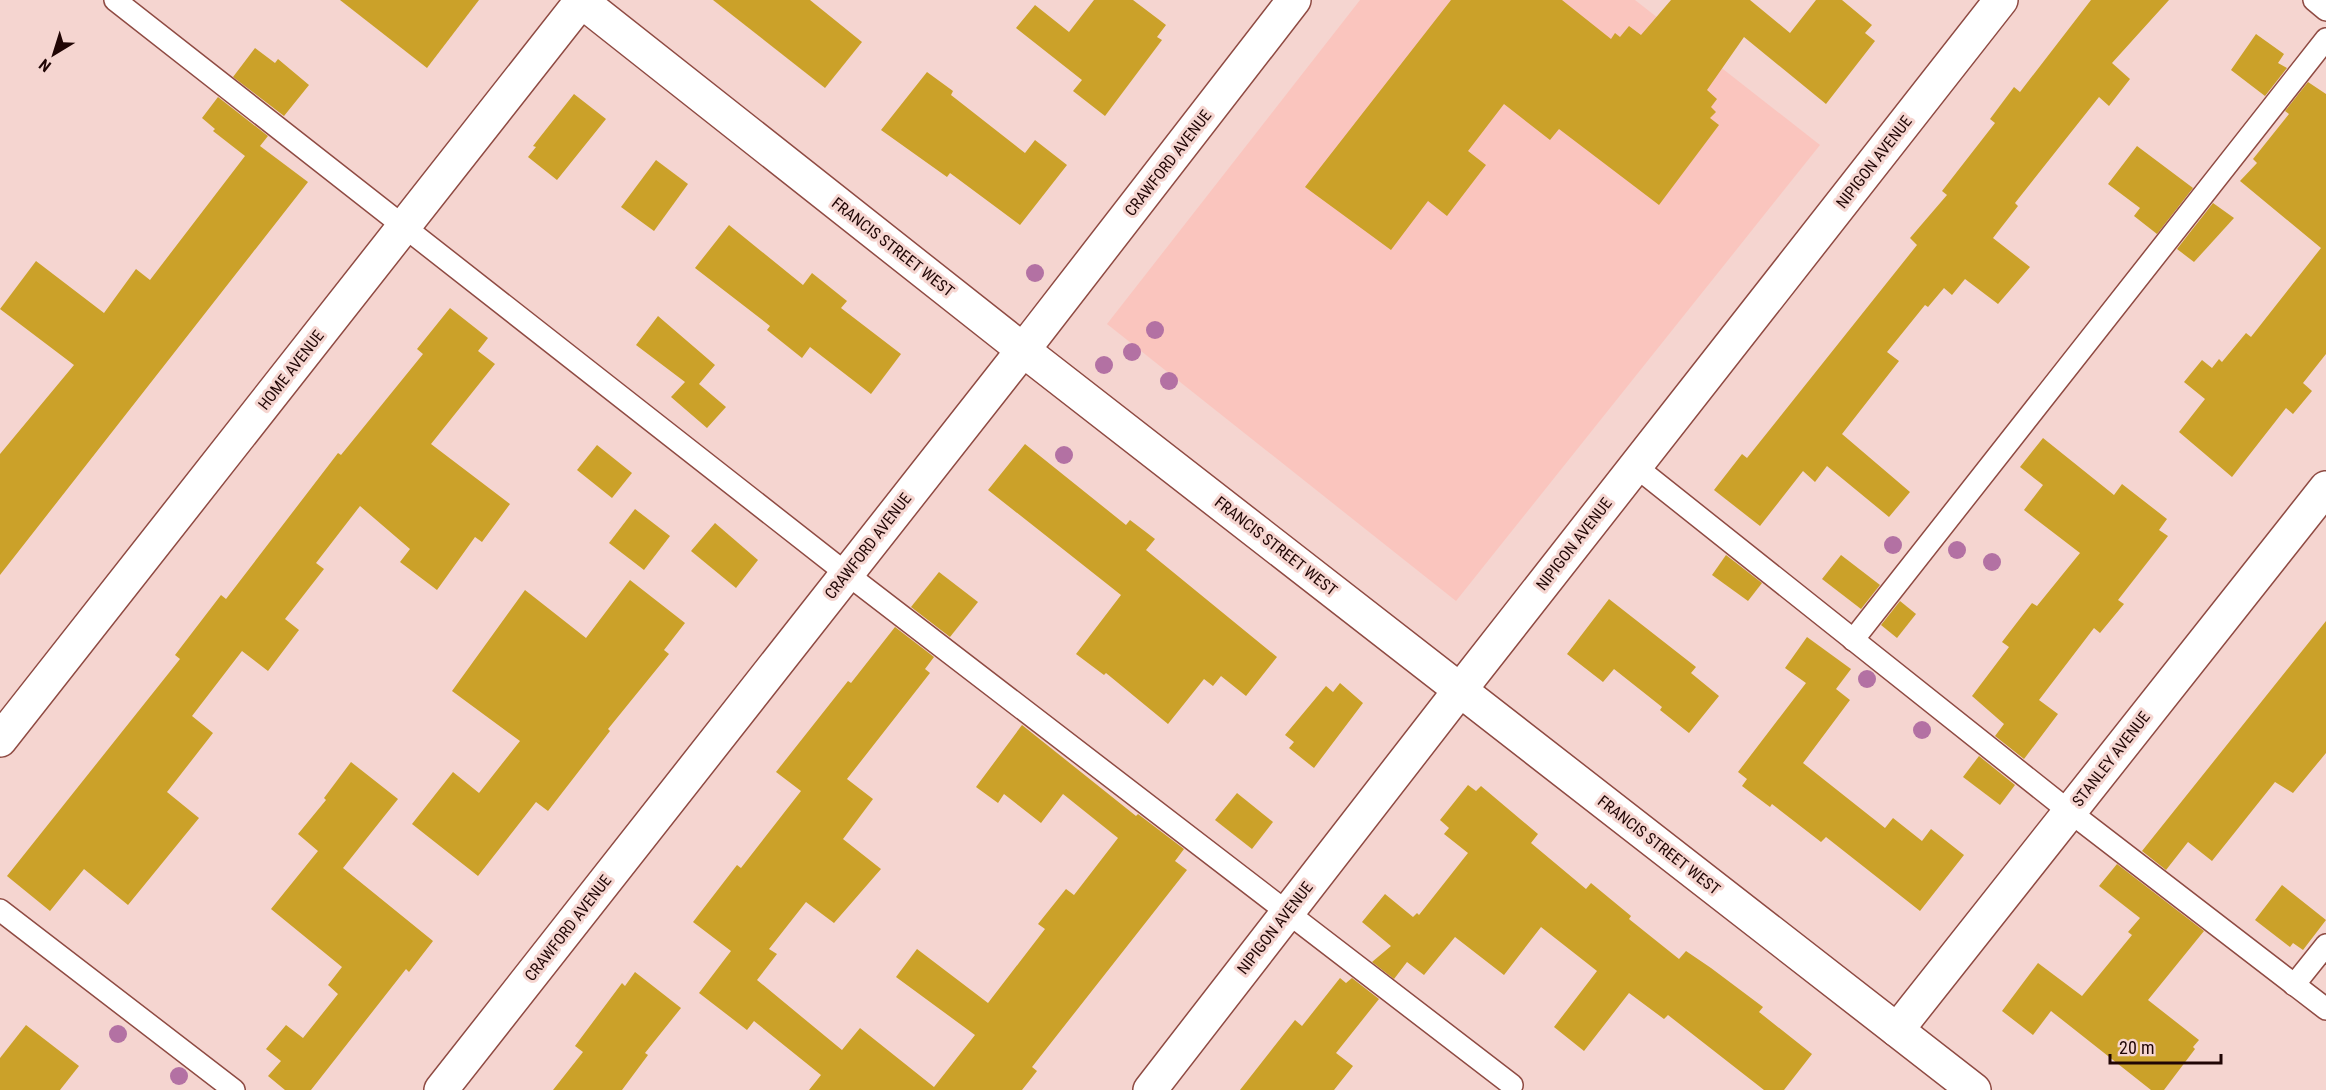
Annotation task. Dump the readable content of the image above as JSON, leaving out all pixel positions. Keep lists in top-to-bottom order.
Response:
{
  "streets": {
    "street": [
      "NIPIGON AVENUE",
      "CRAWFORD AVENUE",
      "FRANCIS STREET WEST",
      "HOME AVENUE",
      "STANLEY AVENUE"
    ]
  },
  "crossings": [
    ["NIPIGON AVENUE", "FRANCIS STREET WEST"],
    ["CRAWFORD AVENUE", "FRANCIS STREET WEST"],
    ["FRANCIS STREET WEST", "HOME AVENUE"],
    ["FRANCIS STREET WEST", "STANLEY AVENUE"]
  ],
  "scale_bar": "20 m",
  "north": "bottom left"
}
